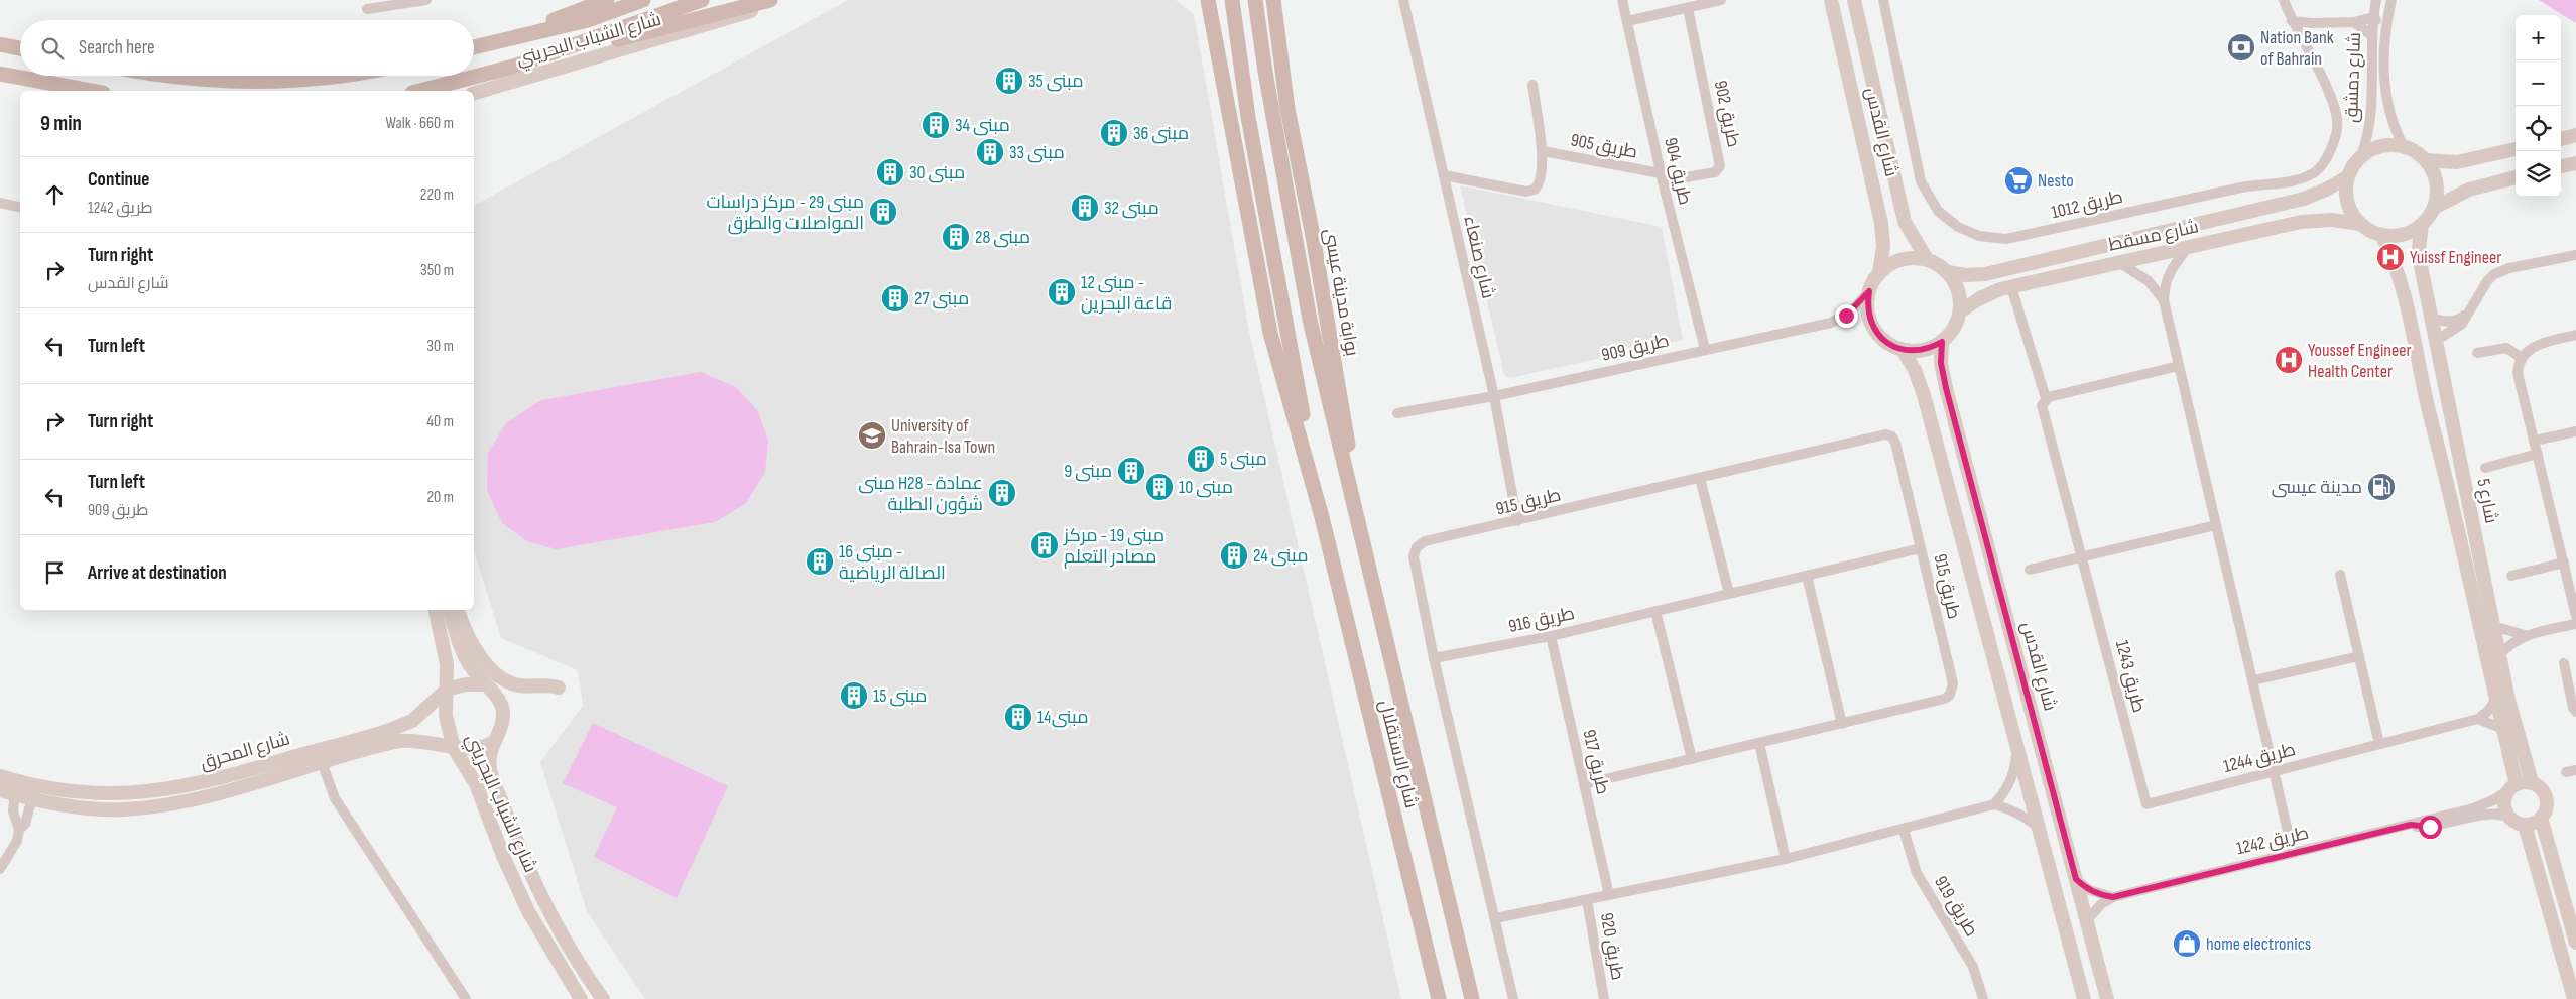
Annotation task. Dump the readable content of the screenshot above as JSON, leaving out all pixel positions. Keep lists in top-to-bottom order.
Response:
{
  "streets": {
    "main road": ["بوابة مدينة عيسى", "شارع الاستقلال"],
    "street": [
      "شارع الشباب البحريني",
      "شارع دمشق",
      "طريق 902",
      "شارع القدس",
      "طريق 905",
      "طريق 904",
      "طريق 1012",
      "شارع مسقط",
      "شارع صنعاء",
      "طريق 909",
      "شارع 5",
      "طريق 915",
      "طريق 916",
      "طريق 1243",
      "شارع المحرق",
      "طريق 1244",
      "طريق 917",
      "طريق 1242",
      "طريق 919",
      "طريق 920"
    ]
  },
  "crossings": [
    ["شارع الشباب البحريني", "شارع المحرق"],
    ["شارع دمشق", "شارع مسقط"],
    ["شارع دمشق", "شارع 5"],
    ["طريق 902", "طريق 905"],
    ["طريق 902", "طريق 904"],
    ["شارع القدس", "شارع مسقط"],
    ["شارع القدس", "طريق 909"],
    ["شارع القدس", "طريق 1242"],
    ["طريق 905", "طريق 904"],
    ["طريق 905", "شارع صنعاء"],
    ["طريق 904", "طريق 909"],
    ["شارع مسقط", "طريق 909"],
    ["شارع مسقط", "شارع 5"],
    ["شارع مسقط", "طريق 1243"],
    ["شارع صنعاء", "طريق 909"],
    ["شارع صنعاء", "طريق 915"],
    ["بوابة مدينة عيسى", "شارع الاستقلال"],
    ["شارع 5", "طريق 1242"],
    ["طريق 915", "طريق 916"],
    ["طريق 915", "طريق 917"],
    ["طريق 916", "طريق 917"],
    ["طريق 1243", "طريق 1244"]
  ],
  "places": {
    "bank": ["Nation Bank of Bahrain"],
    "building": [
      "مبنى 35",
      "مبنى 34",
      "مبنى 36",
      "مبنى 33",
      "مبنى 30",
      "مبنى 32",
      "مبنى 29 - مركز دراسات المواصلات والطرق",
      "مبنى 28",
      "مبنى 12 - قاعة البحرين",
      "مبنى 27",
      "مبنى 5",
      "مبنى 9",
      "مبنى 10",
      "مبنى H28 - عمادة شؤون الطلبة",
      "مبنى 19 - مركز مصادر التعلم",
      "مبنى 24",
      "مبنى 16 - الصالة الرياضية",
      "مبنى 15",
      "مبنى14"
    ],
    "supermarket": ["Nesto"],
    "hospital": ["Yuissf Engineer", "Youssef Engineer Health Center"],
    "school or university": ["University of Bahrain-Isa Town"],
    "fuel station": ["مدينة عيسى"],
    "shop": ["home electronics"]
  },
  "page": {
    "map_buttons": ["+", "−"],
    "search": "Search here",
    "heading": ["9 min", "Walk · 660 m"],
    "list": [
      ["Continue", "طريق 1242", "220 m"],
      ["Turn right", "شارع القدس", "350 m"],
      ["Turn left", "30 m"],
      ["Turn right", "40 m"],
      ["Turn left", "طريق 909", "20 m"],
      "Arrive at destination"
    ]
  }
}
